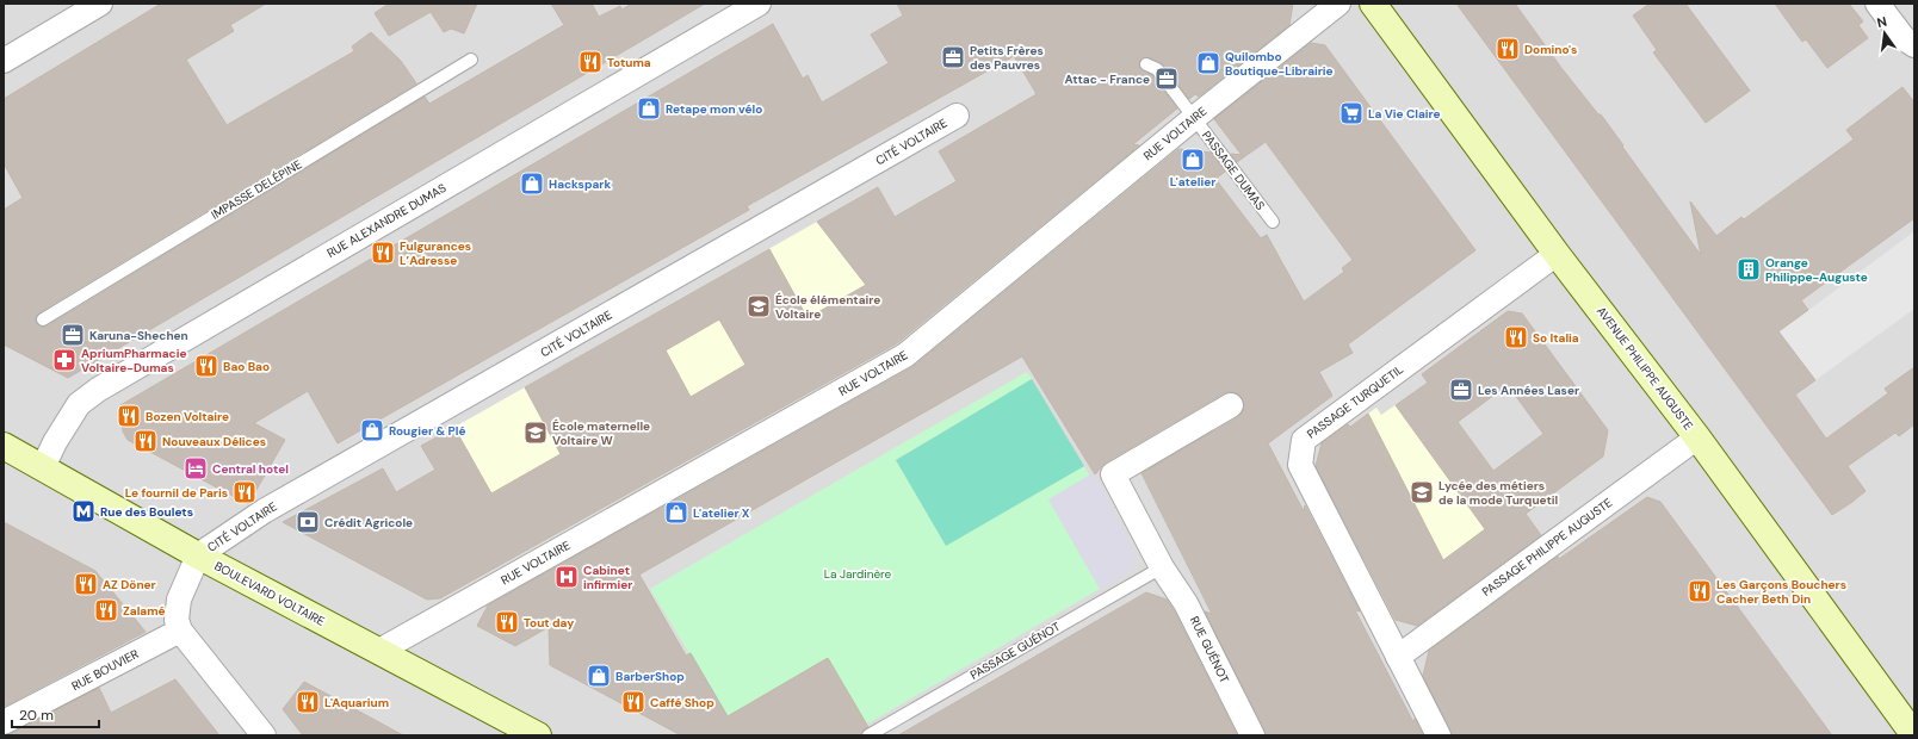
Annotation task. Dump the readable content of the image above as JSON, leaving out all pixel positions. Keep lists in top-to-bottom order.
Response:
{
  "streets": {
    "main road": ["AVENUE PHILIPPE AUGUSTE", "BOULEVARD VOLTAIRE"],
    "street": [
      "RUE VOLTAIRE",
      "CITÉ VOLTAIRE",
      "RUE ALEXANDRE DUMAS",
      "PASSAGE TURQUETIL",
      "PASSAGE PHILIPPE AUGUSTE",
      "RUE GUÉNOT",
      "RUE BOUVIER"
    ],
    "lane": ["PASSAGE DUMAS", "IMPASSE DELÉPINE", "PASSAGE GUÉNOT"]
  },
  "crossings": [
    ["RUE VOLTAIRE", "PASSAGE DUMAS"],
    ["RUE VOLTAIRE", "BOULEVARD VOLTAIRE"],
    ["CITÉ VOLTAIRE", "BOULEVARD VOLTAIRE"],
    ["RUE ALEXANDRE DUMAS", "BOULEVARD VOLTAIRE"],
    ["AVENUE PHILIPPE AUGUSTE", "PASSAGE TURQUETIL"],
    ["AVENUE PHILIPPE AUGUSTE", "PASSAGE PHILIPPE AUGUSTE"],
    ["PASSAGE TURQUETIL", "PASSAGE PHILIPPE AUGUSTE"],
    ["RUE GUÉNOT", "PASSAGE GUÉNOT"]
  ],
  "parks": ["La Jardinère"],
  "places": {
    "restaurant": [
      "Domino's",
      "Totuma",
      "Fulgurances L’Adresse",
      "So Italia",
      "Bao Bao",
      "Bozen Voltaire",
      "Nouveaux Délices",
      "Le fournil de Paris",
      "AZ Döner",
      "Les Garçons Bouchers Cacher Beth Din",
      "Zalamé",
      "Tout day",
      "L'Aquarium",
      "Caffé Shop"
    ],
    "office": [
      "Petits Frères des Pauvres",
      "Attac - France",
      "Karuna-Shechen",
      "Les Années Laser"
    ],
    "shop": [
      "Quilombo Boutique-Librairie",
      "Retape mon vélo",
      "L'atelier",
      "Hackspark",
      "Rougier & Plé",
      "L'atelier X",
      "BarberShop"
    ],
    "supermarket": ["La Vie Claire"],
    "building": ["Orange Philippe-Auguste"],
    "school or university": ["École élémentaire Voltaire", "École maternelle Voltaire W", "Lycée des métiers de la mode Turquetil"],
    "pharmacy": ["ApriumPharmacie Voltaire-Dumas"],
    "hotel": ["Central hotel"],
    "metro station": ["Rue des Boulets"],
    "bank": ["Crédit Agricole"],
    "hospital": ["Cabinet infirmier"]
  },
  "scale_bar": "20 m",
  "north": "top"
}
